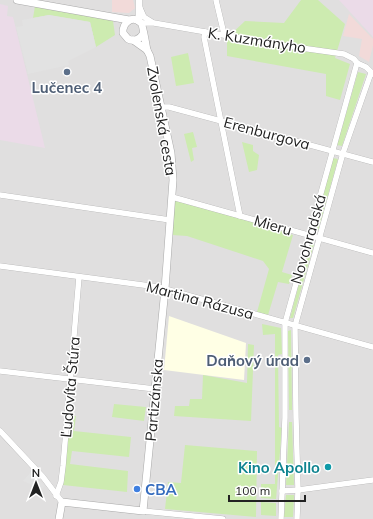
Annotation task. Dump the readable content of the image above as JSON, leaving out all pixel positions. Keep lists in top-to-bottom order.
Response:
{
  "streets": {
    "street": [
      "K. Kuzmányho",
      "Zvolenská cesta",
      "Erenburgova",
      "Mieru",
      "Novohradská",
      "Martina Rázusa",
      "Ľudovíta Štúra",
      "Partizánska"
    ]
  },
  "crossings": [
    ["K. Kuzmányho", "Novohradská"],
    ["Zvolenská cesta", "Erenburgova"],
    ["Zvolenská cesta", "Mieru"],
    ["Zvolenská cesta", "Martina Rázusa"],
    ["Zvolenská cesta", "Partizánska"],
    ["Erenburgova", "Novohradská"],
    ["Mieru", "Novohradská"],
    ["Novohradská", "Martina Rázusa"],
    ["Martina Rázusa", "Ľudovíta Štúra"],
    ["Martina Rázusa", "Partizánska"]
  ],
  "places": [
    "Lučenec 4",
    "Daňový úrad",
    "Kino Apollo",
    "CBA"
  ],
  "scale_bar": "100 m",
  "north": "top"
}
